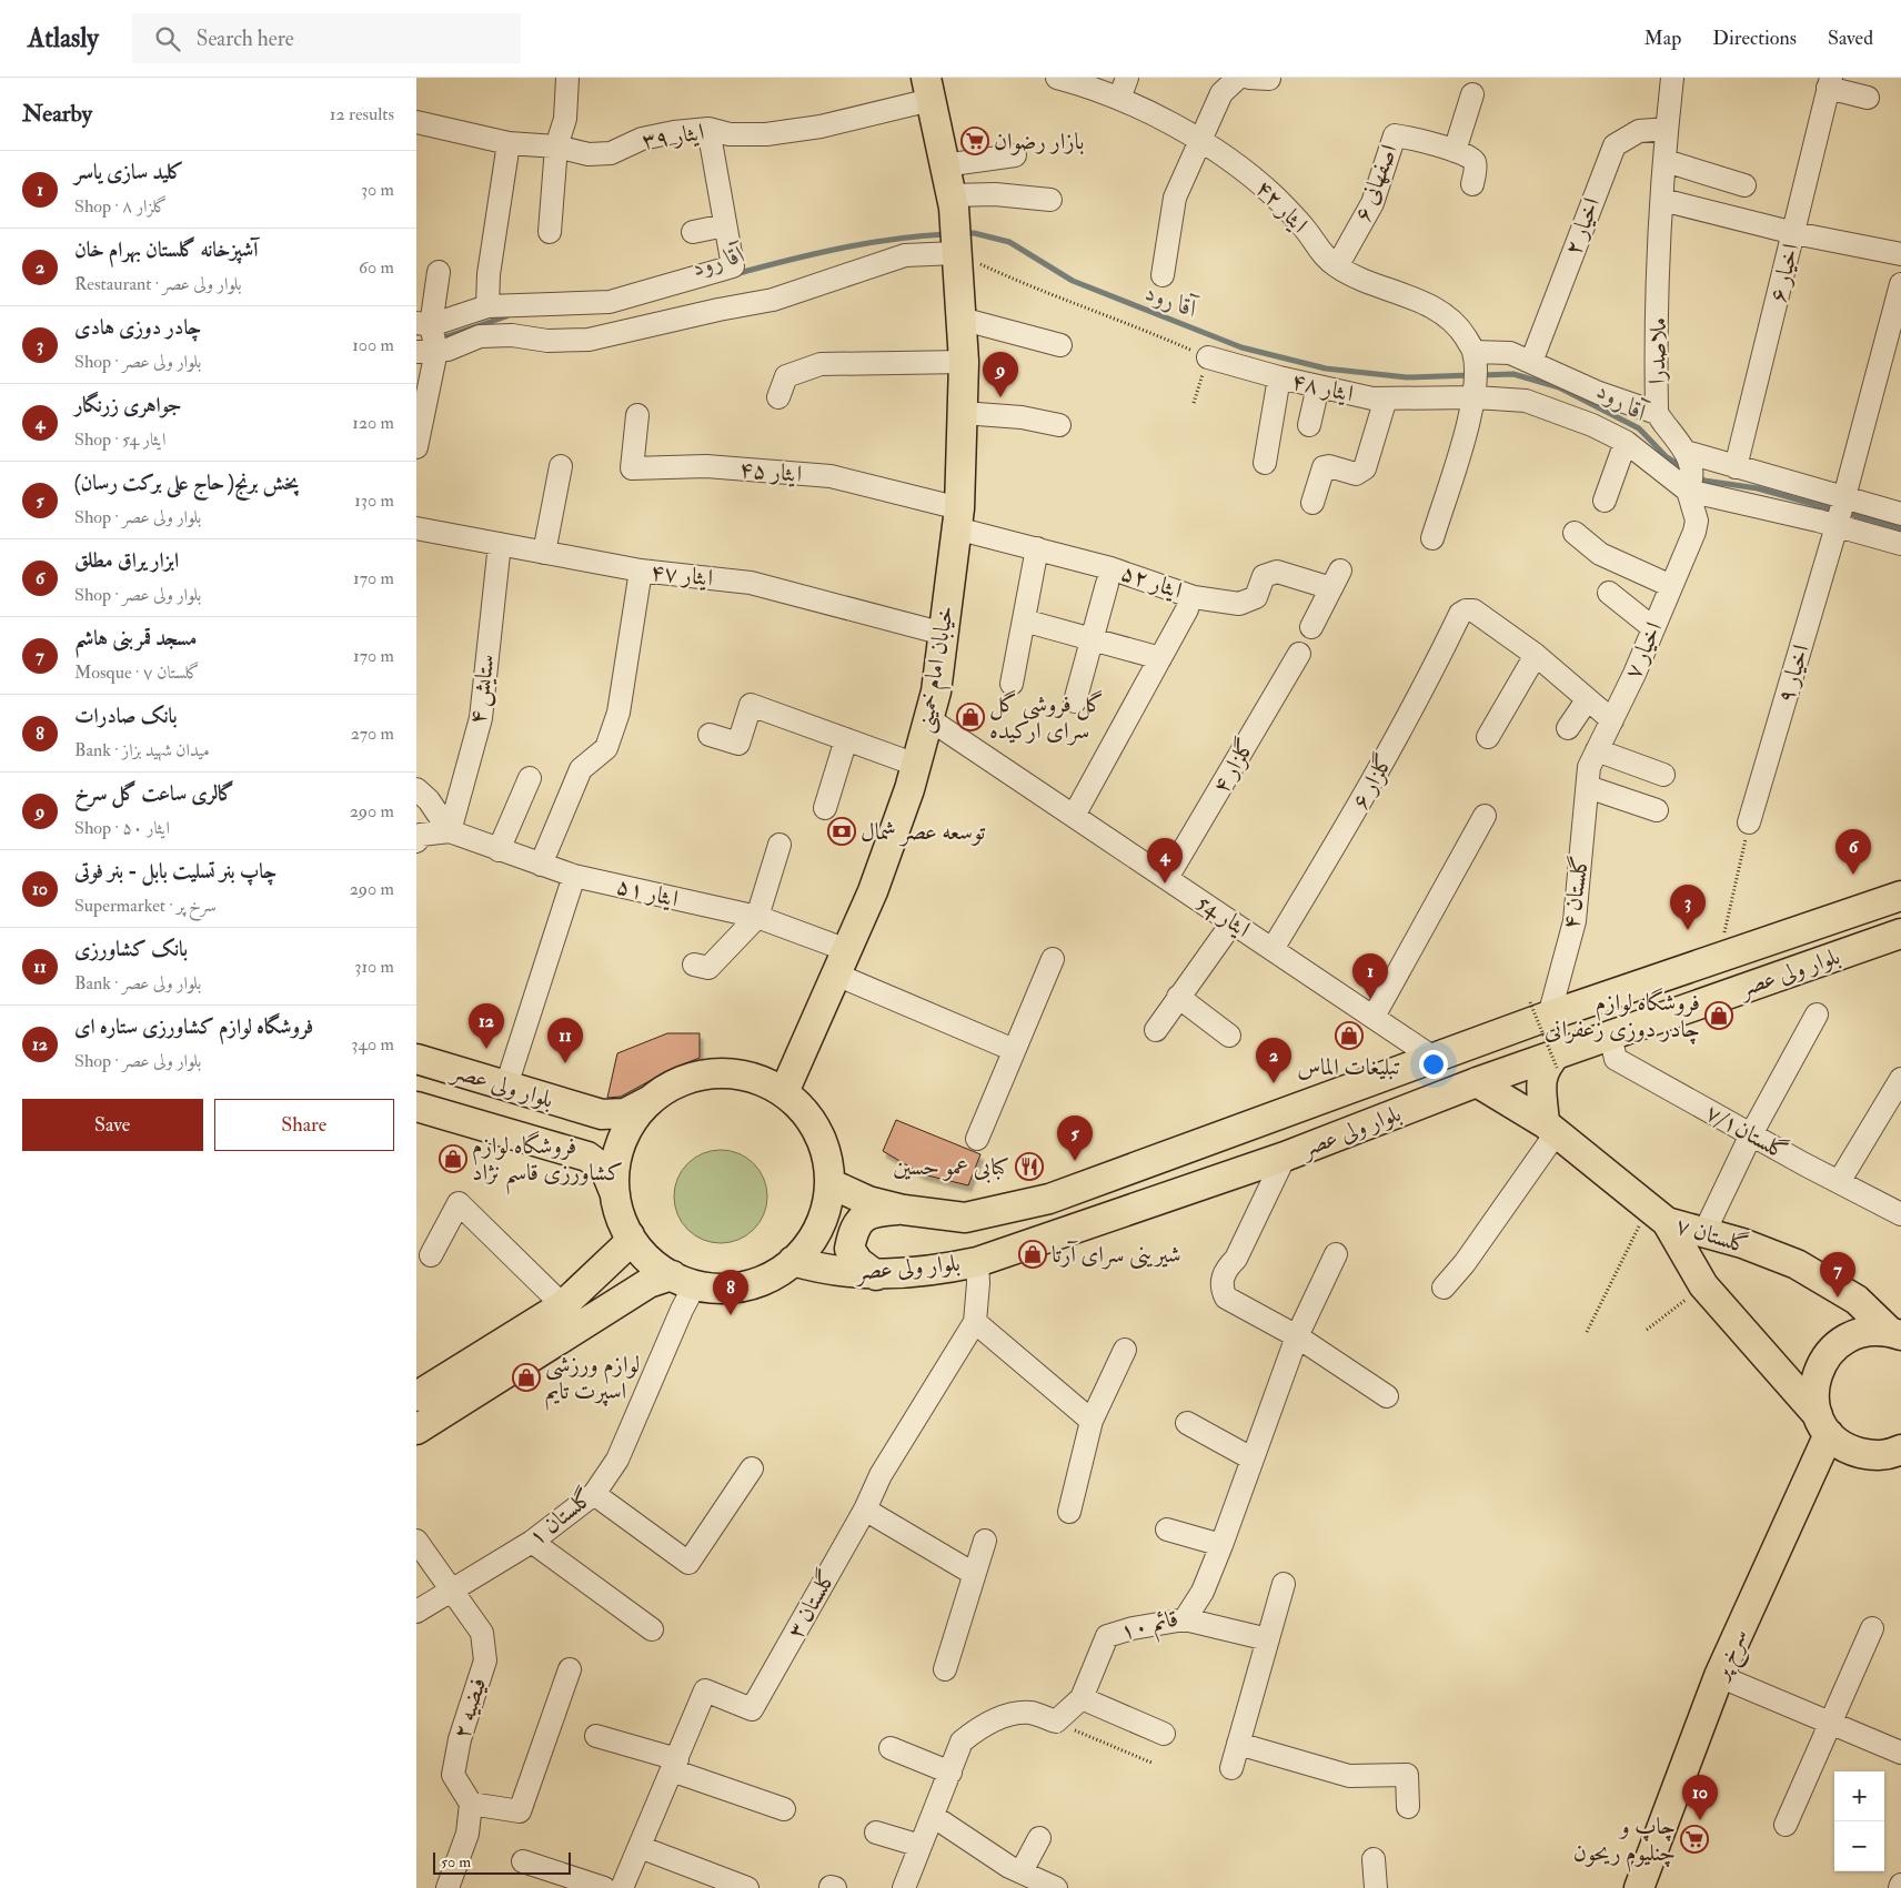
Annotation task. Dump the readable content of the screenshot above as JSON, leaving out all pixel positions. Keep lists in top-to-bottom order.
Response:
{
  "streets": {
    "main road": [
      "خیابان امام خمینی",
      "بلوار ولی عصر",
      "گلستان ۷",
      "سرخ پر"
    ],
    "street": [
      "ایثار ۳۹",
      "اصفهانی ۶",
      "ایثار ۴۲",
      "اخیار ۲",
      "اخیار ۶",
      "ملاصدرا",
      "ایثار ۴۸",
      "ایثار ۴۵",
      "ایثار ۴۷",
      "ایثار ۵۲",
      "اخیار ۷",
      "اخیار ۹",
      "ستایش ۴",
      "گلزار ۴",
      "گلزار ۶",
      "ایثار ۵۱",
      "گلستان ۴",
      "ایثار 54",
      "گلستان۷/۱",
      "گلستان ۱",
      "گلستان ۳",
      "قائم ۱۰",
      "فیضیه ۲"
    ]
  },
  "crossings": [
    ["اصفهانی ۶", "ایثار ۴۲"],
    ["اخیار ۲", "ملاصدرا"],
    ["ملاصدرا", "ایثار ۴۸"],
    ["ملاصدرا", "اخیار ۷"],
    ["ایثار ۴۸", "اخیار ۷"],
    ["ایثار ۴۵", "ایثار ۵۲"],
    ["ایثار ۴۵", "خیابان امام خمینی"],
    ["ایثار ۴۷", "خیابان امام خمینی"],
    ["ایثار ۴۷", "ستایش ۴"],
    ["ایثار ۵۲", "خیابان امام خمینی"],
    ["اخیار ۷", "گلستان ۴"],
    ["خیابان امام خمینی", "ایثار ۵۱"],
    ["خیابان امام خمینی", "ایثار 54"],
    ["ستایش ۴", "ایثار ۵۱"],
    ["گلزار ۴", "ایثار 54"],
    ["گلزار ۶", "ایثار 54"],
    ["گلستان ۴", "بلوار ولی عصر"],
    ["ایثار 54", "بلوار ولی عصر"],
    ["بلوار ولی عصر", "گلستان۷/۱"],
    ["بلوار ولی عصر", "گلستان ۷"],
    ["بلوار ولی عصر", "گلستان ۳"],
    ["گلستان ۱", "فیضیه ۲"]
  ],
  "water": ["آقا رود"],
  "places": {
    "supermarket": ["بازار رضوان", "چاپ و چنلیوم ریحون"],
    "shop": [
      "گل فروشی گل سرای ارکیده",
      "فروشگاه لوازم چادر دوزی زعفرانی",
      "تبلیغات الماس",
      "فروشگاه لوازم کشاورزی قاسم نژاد",
      "شیرینی سرای آرتا",
      "لوازم ورزشی اسپرت تایم"
    ],
    "bank": ["توسعه عصر شمال"],
    "restaurant": ["کبابی عمو حسین"]
  },
  "scale_bar": "50 m",
  "page": {
    "header": "Atlasly",
    "search": "Search here",
    "nav": ["Map", "Directions", "Saved"],
    "heading": ["Nearby", "12 results"],
    "list": [
      {
        "mark": "1",
        "name": "کلید سازی یاسر",
        "note": "Shop · گلزار ۸",
        "value": "30 m"
      },
      {
        "mark": "2",
        "name": "آشپزخانه گلستان بهرام خان",
        "note": "Restaurant · بلوار ولی عصر",
        "value": "60 m"
      },
      {
        "mark": "3",
        "name": "چادر دوزی هادی",
        "note": "Shop · بلوار ولی عصر",
        "value": "100 m"
      },
      {
        "mark": "4",
        "name": "جواهری زرنگار",
        "note": "Shop · ایثار 54",
        "value": "120 m"
      },
      {
        "mark": "5",
        "name": "پخش برنج( حاج علی برکت رسان)",
        "note": "Shop · بلوار ولی عصر",
        "value": "130 m"
      },
      {
        "mark": "6",
        "name": "ابزار یراق مطلق",
        "note": "Shop · بلوار ولی عصر",
        "value": "170 m"
      },
      {
        "mark": "7",
        "name": "مسجد قمربنی هاشم",
        "note": "Mosque · گلستان ۷",
        "value": "170 m"
      },
      {
        "mark": "8",
        "name": "بانک صادرات",
        "note": "Bank · میدان شهید بزاز",
        "value": "270 m"
      },
      {
        "mark": "9",
        "name": "گالری ساعت گل سرخ",
        "note": "Shop · ایثار ۵۰",
        "value": "290 m"
      },
      {
        "mark": "10",
        "name": "چاپ بنر تسلیت بابل - بنر فوتی",
        "note": "Supermarket · سرخ پر",
        "value": "290 m"
      },
      {
        "mark": "11",
        "name": "بانک کشاورزی",
        "note": "Bank · بلوار ولی عصر",
        "value": "310 m"
      },
      {
        "mark": "12",
        "name": "فروشگاه لوازم کشاورزی ستاره ای",
        "note": "Shop · بلوار ولی عصر",
        "value": "340 m"
      }
    ],
    "pins": [
      "9",
      "6",
      "4",
      "3",
      "1",
      "12",
      "11",
      "2",
      "5",
      "7",
      "8",
      "10"
    ],
    "buttons": ["Save", "Share"],
    "map_buttons": ["+", "−"],
    "scale": "50 m"
  }
}
